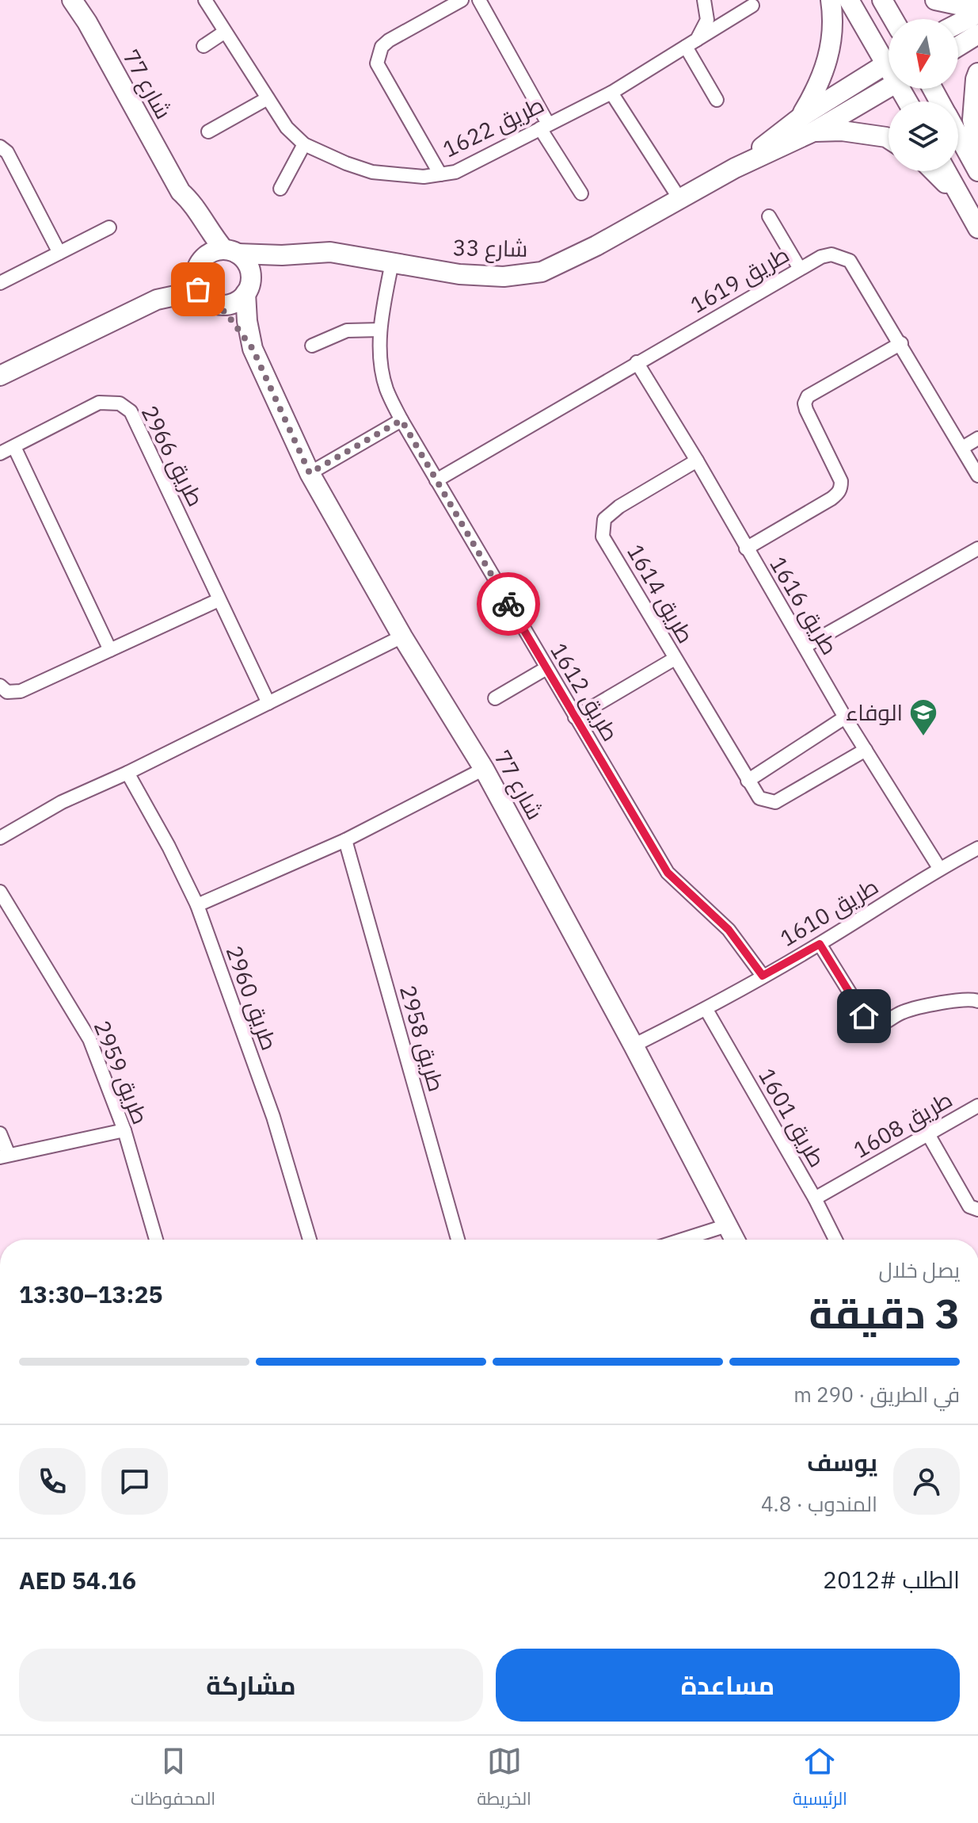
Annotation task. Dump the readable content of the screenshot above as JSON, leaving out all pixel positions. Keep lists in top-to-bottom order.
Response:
{
  "streets": {
    "street": [
      "شارع 77",
      "طريق 1622",
      "شارع 33",
      "طريق 1619",
      "طريق 2966",
      "طريق 1614",
      "طريق 1616",
      "طريق 1612",
      "طريق 1610",
      "طريق 2960",
      "طريق 2958",
      "طريق 2959",
      "طريق 1601",
      "طريق 1608"
    ]
  },
  "crossings": [
    ["شارع 77", "شارع 33"],
    ["شارع 77", "طريق 1610"],
    ["شارع 33", "طريق 1612"],
    ["طريق 1619", "طريق 1616"],
    ["طريق 1619", "طريق 1612"],
    ["طريق 1614", "طريق 1616"],
    ["طريق 1616", "طريق 1610"],
    ["طريق 1612", "طريق 1610"],
    ["طريق 1610", "طريق 1601"],
    ["طريق 1601", "طريق 1608"]
  ],
  "places": {
    "school or university": ["الوفاء"]
  },
  "north": "bottom",
  "page": {
    "heading": ["3 دقيقة", "يصل خلال", "13:25–13:30"],
    "panel": [
      "يوسف",
      "المندوب · 4.8",
      "الطلب #2012",
      "AED 54.16"
    ],
    "bar": "في الطريق · 290 m",
    "buttons": ["مساعدة", "مشاركة"],
    "tabs": ["الرئيسية", "الخريطة", "المحفوظات"]
  }
}
